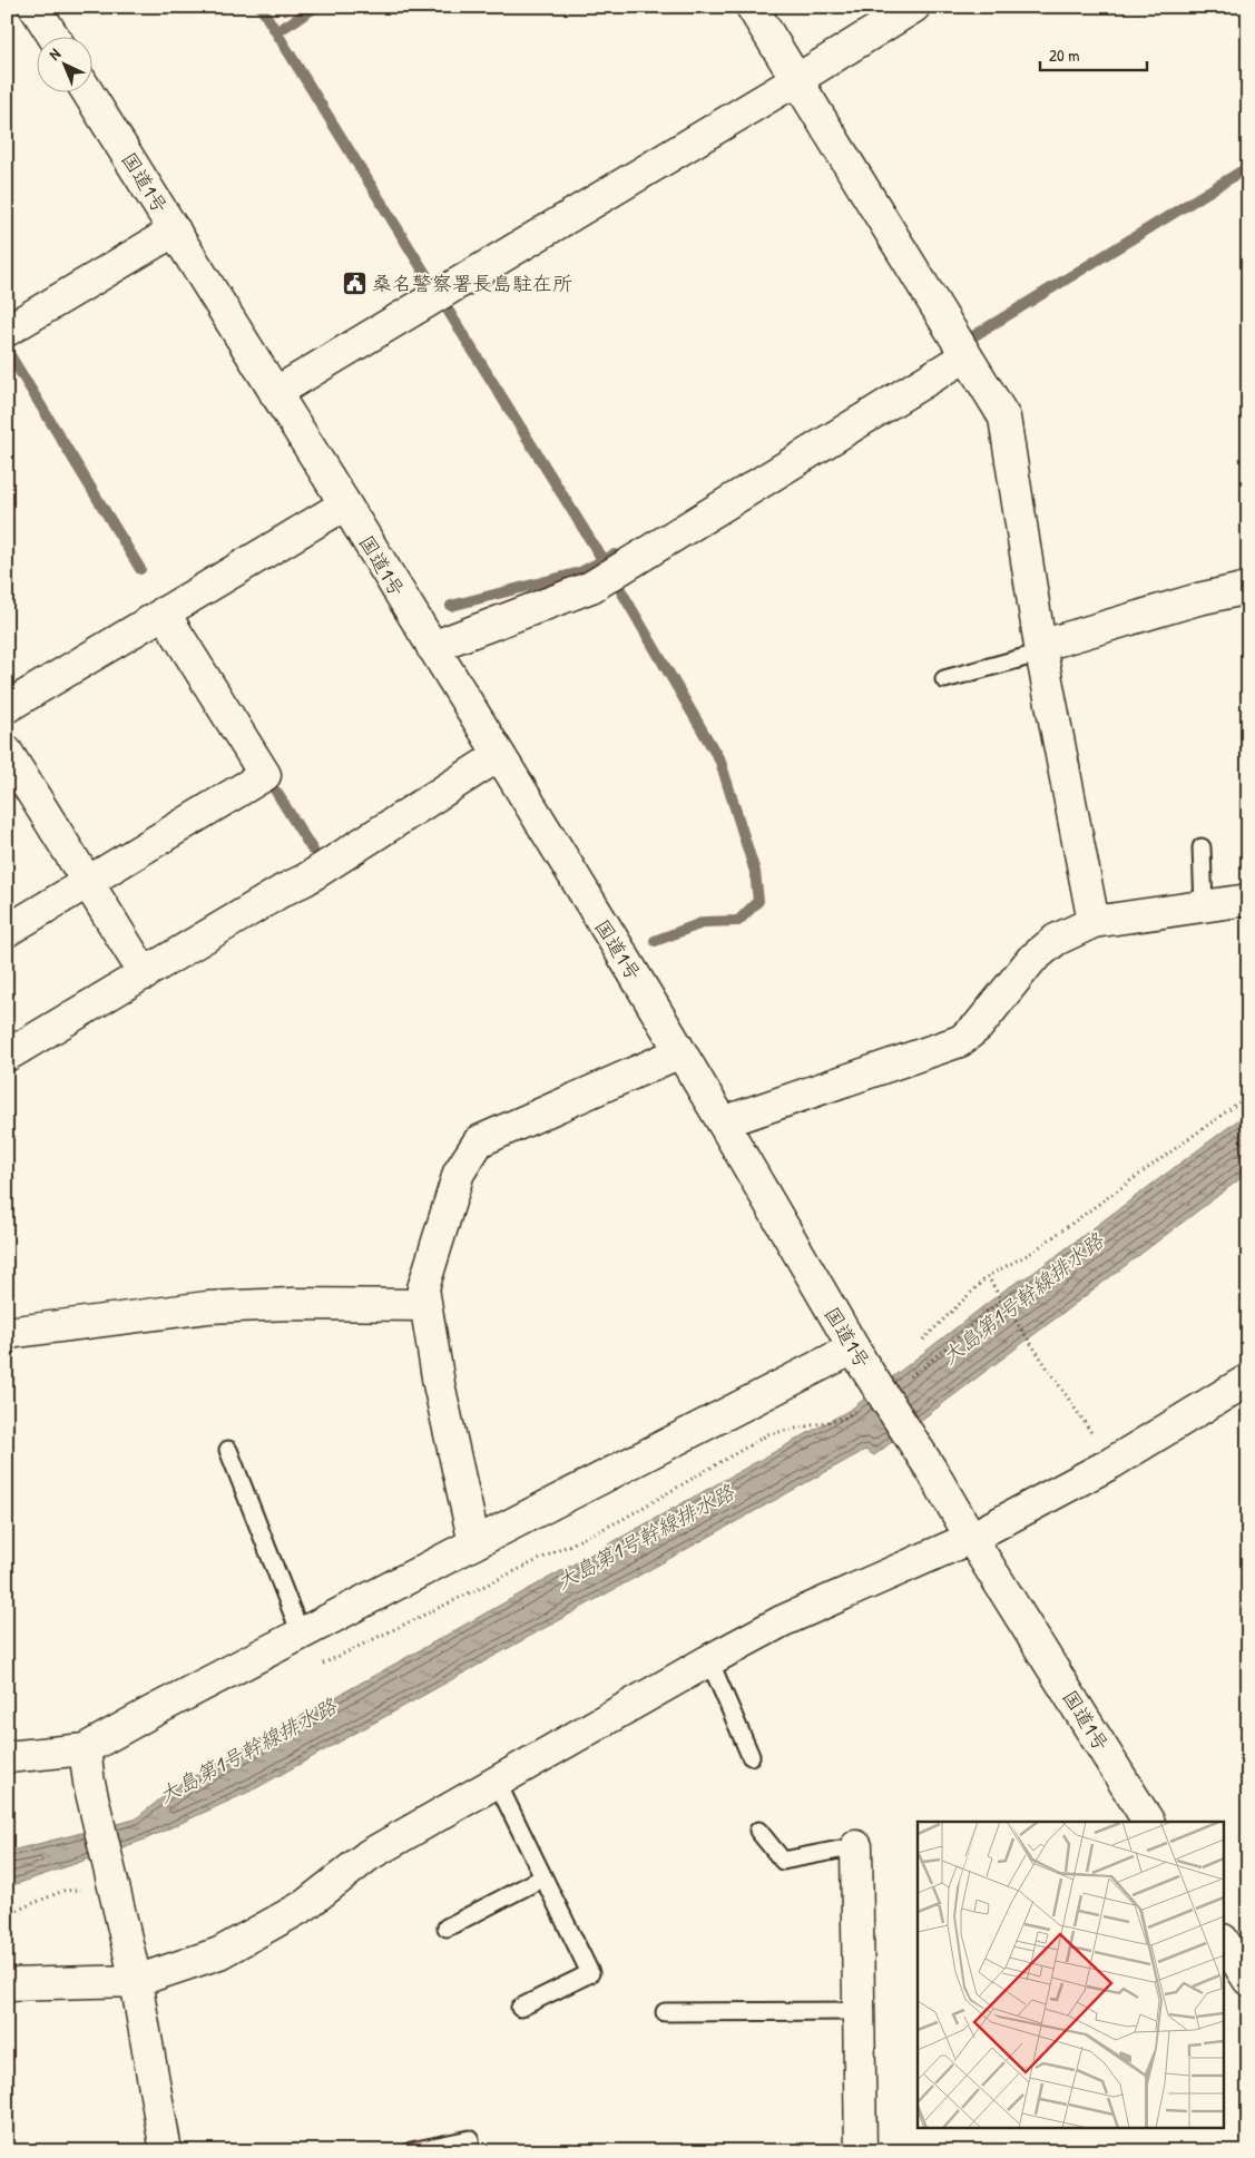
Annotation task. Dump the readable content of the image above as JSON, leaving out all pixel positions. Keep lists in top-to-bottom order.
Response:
{
  "streets": {
    "main road": ["国道1号"]
  },
  "water": ["大島第1号幹線排水路"],
  "places": {
    "public building": ["桑名警察署長島駐在所"]
  },
  "scale_bar": "20 m",
  "north": "top left"
}
